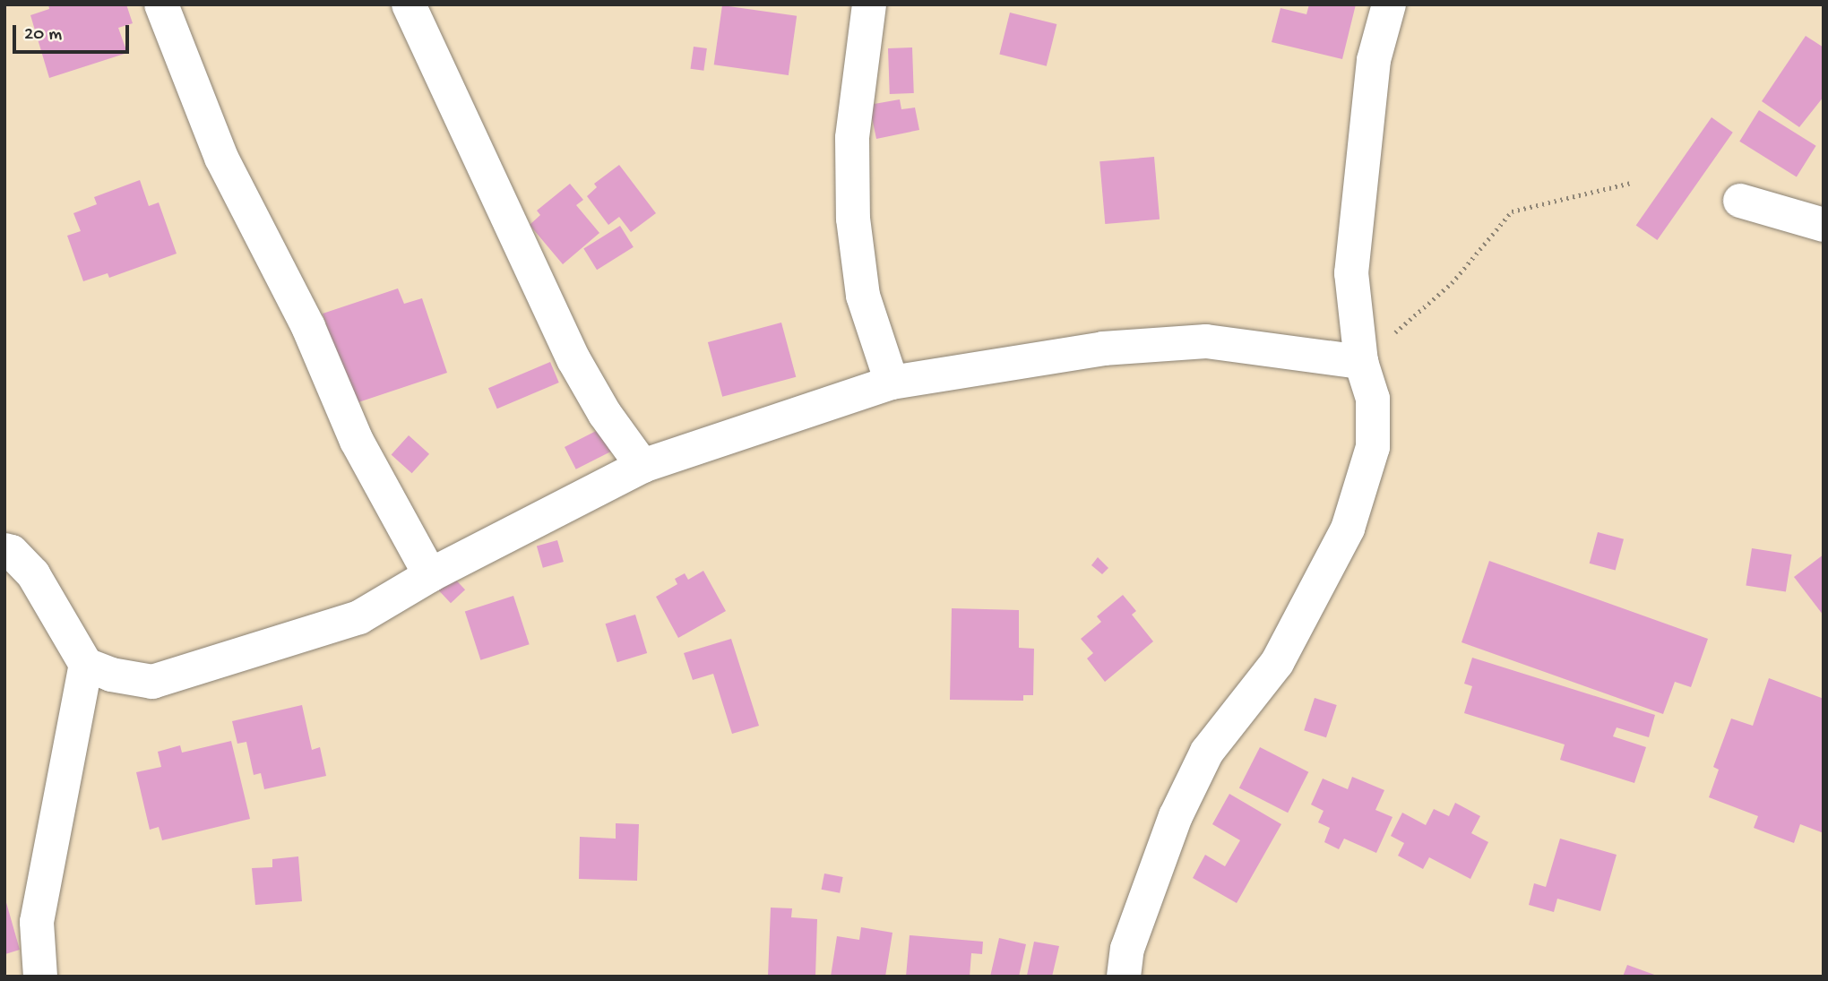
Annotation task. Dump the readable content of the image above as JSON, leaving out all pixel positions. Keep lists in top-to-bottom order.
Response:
{
  "scale_bar": "20 m"
}
